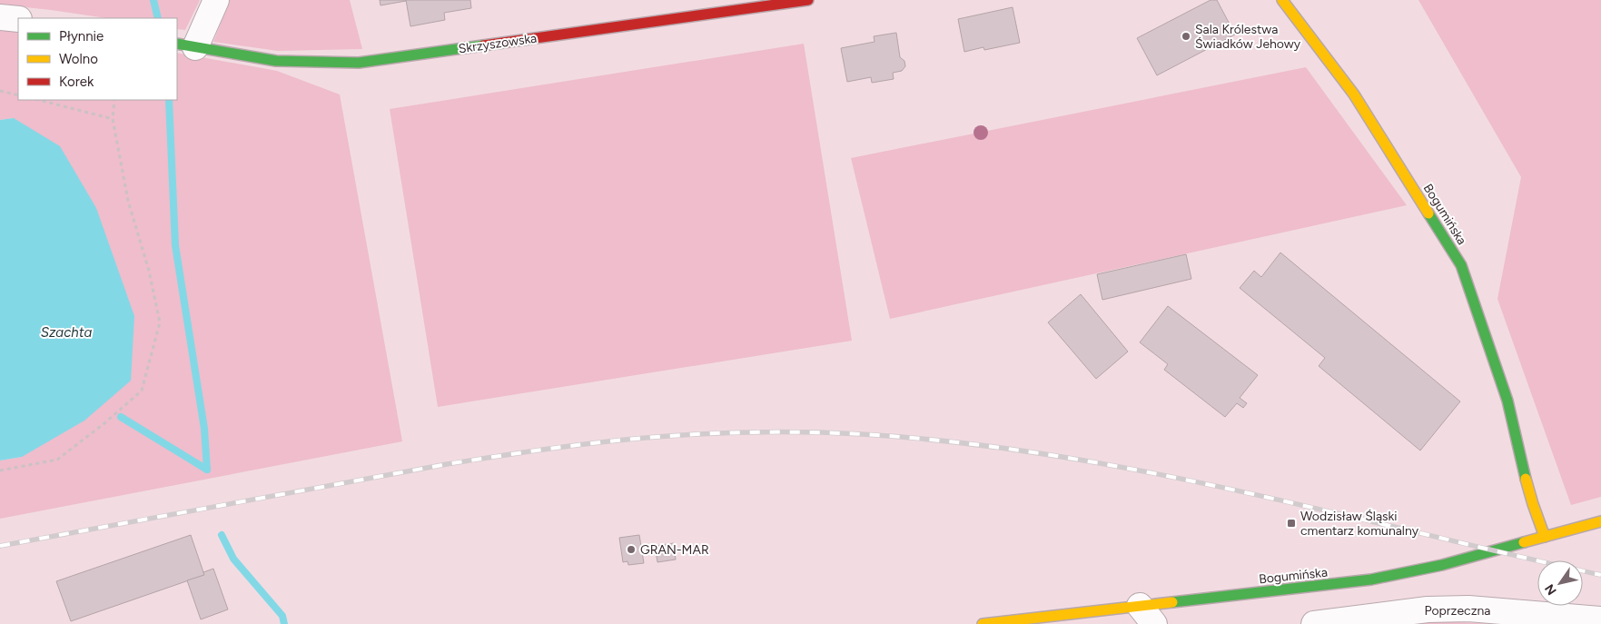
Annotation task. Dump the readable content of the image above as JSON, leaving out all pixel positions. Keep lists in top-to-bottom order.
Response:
{
  "streets": {
    "street": ["Skrzyszowska", "Bogumińska", "Poprzeczna"]
  },
  "water": ["Szachta"],
  "places": {
    "other": ["Sala Królestwa Świadków Jehowy", "GRAN-MAR"],
    "transit": ["Wodzisław Śląski cmentarz komunalny"]
  },
  "legend": ["Płynnie", "Wolno", "Korek"],
  "north": "bottom left"
}
